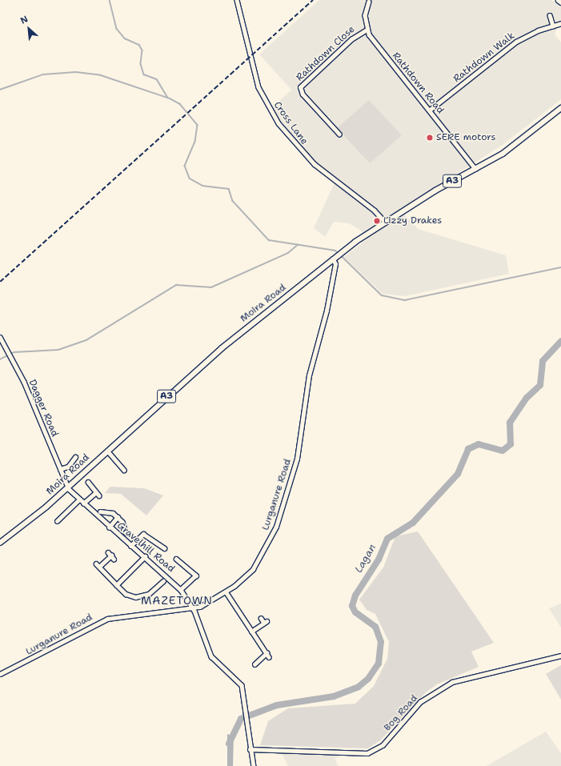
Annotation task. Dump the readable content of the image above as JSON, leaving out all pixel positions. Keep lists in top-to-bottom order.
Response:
{
  "streets": {
    "highway": ["A3", "Moira Road"],
    "street": [
      "Rathdown Close",
      "Rathdown Walk",
      "Rathdown Road",
      "Cross Lane",
      "Dagger Road",
      "Lurganure Road",
      "Gravelhill Road",
      "Bog Road"
    ]
  },
  "crossings": [
    ["Rathdown Close", "Rathdown Road"],
    ["Rathdown Walk", "Rathdown Road"],
    ["Rathdown Road", "Moira Road"],
    ["Cross Lane", "Moira Road"],
    ["Moira Road", "Dagger Road"],
    ["Moira Road", "Lurganure Road"],
    ["Moira Road", "Gravelhill Road"],
    ["Dagger Road", "Gravelhill Road"],
    ["Lurganure Road", "Gravelhill Road"],
    ["Gravelhill Road", "Bog Road"]
  ],
  "districts": ["MAZETOWN"],
  "water": ["Lagan"],
  "places": ["SERE motors", "Lizzy Drakes"],
  "north": "top left"
}
